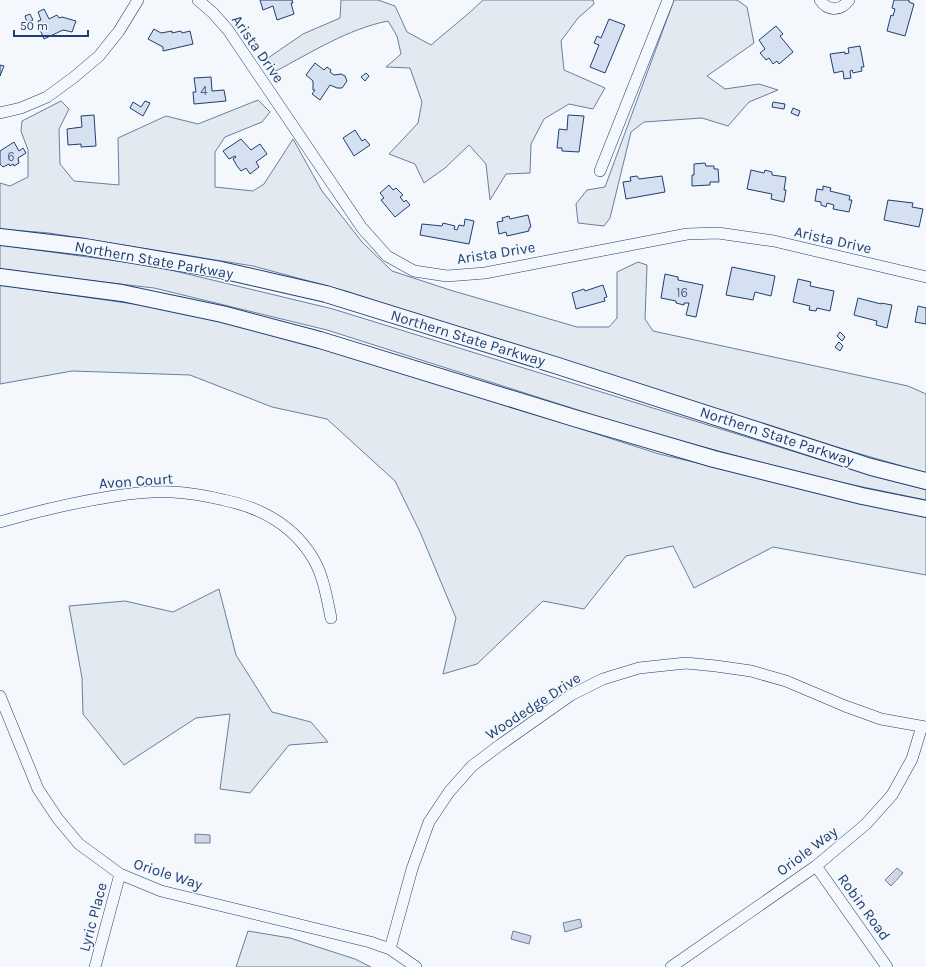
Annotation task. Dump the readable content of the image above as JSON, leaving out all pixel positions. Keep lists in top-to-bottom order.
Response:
{
  "streets": {
    "highway": ["Northern State Parkway"],
    "street": [
      "Arista Drive",
      "Avon Court",
      "Woodedge Drive",
      "Oriole Way",
      "Robin Road",
      "Lyric Place"
    ]
  },
  "crossings": [
    ["Woodedge Drive", "Oriole Way"],
    ["Oriole Way", "Robin Road"],
    ["Oriole Way", "Lyric Place"]
  ],
  "house_numbers": ["4", "6", "16"],
  "scale_bar": "50 m"
}
